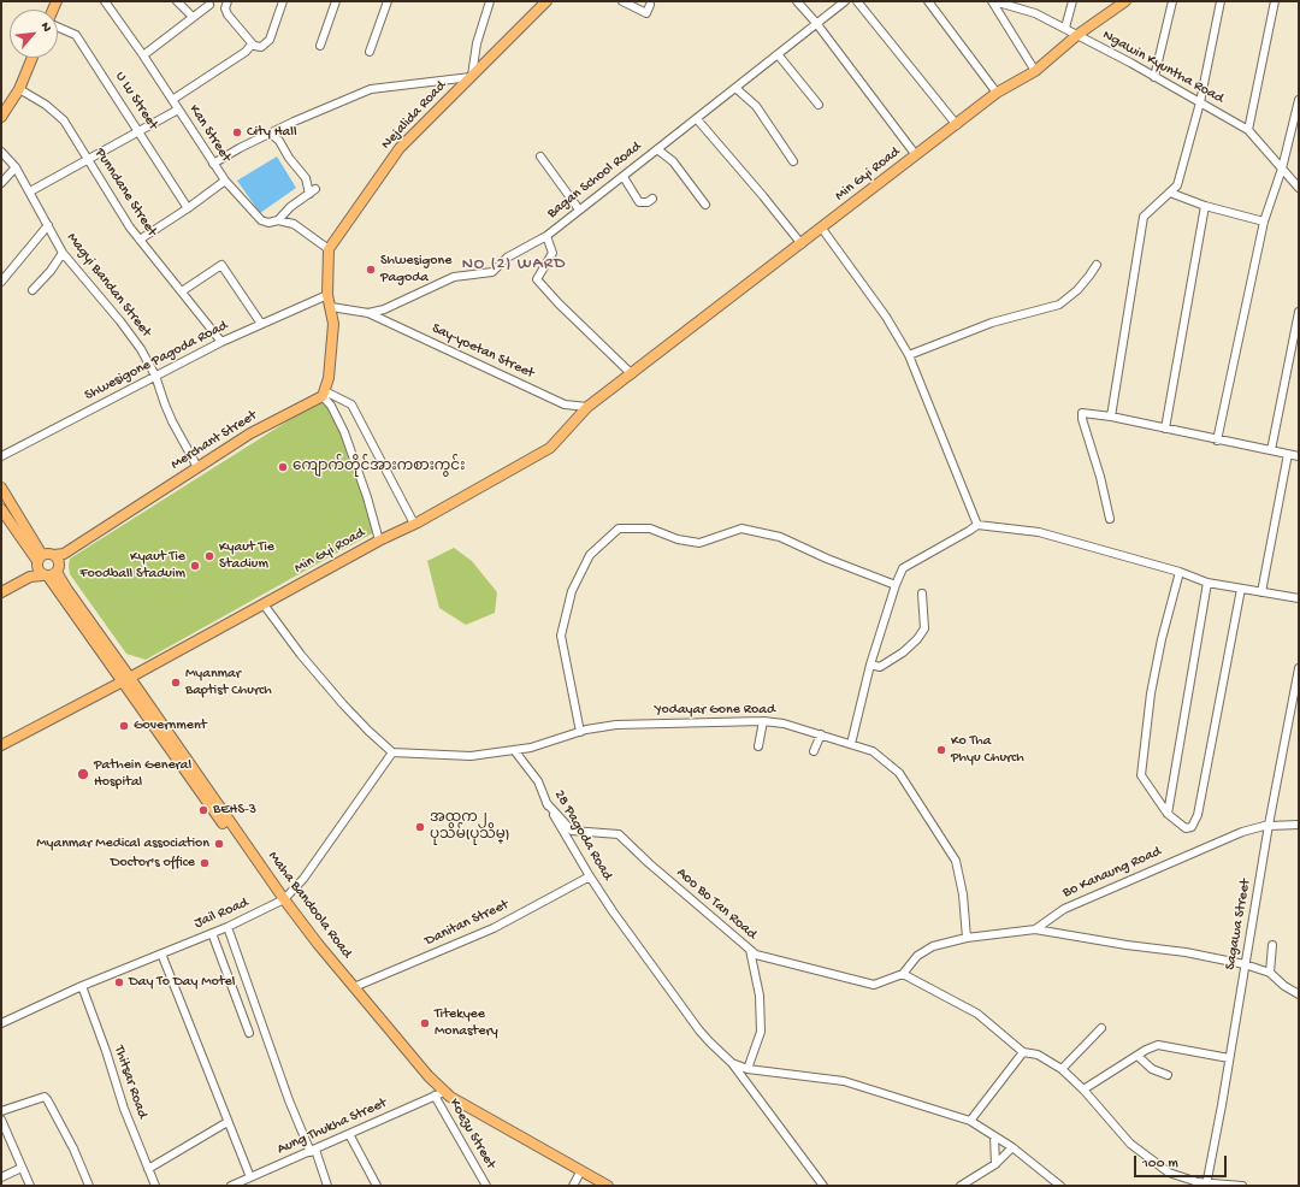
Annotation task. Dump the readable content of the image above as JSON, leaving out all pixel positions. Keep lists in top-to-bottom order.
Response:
{
  "streets": {
    "main road": [
      "Nejalida Road",
      "Min Gyi Road",
      "Merchant Street",
      "Maha Bandoola Road"
    ],
    "street": [
      "Ngawin Kyuntha Road",
      "U Lu Street",
      "Kan Street",
      "Bagan School Road",
      "Punndane Street",
      "Magyi Bandan Street",
      "Say-yoetan Street",
      "Shwesigone Pagoda Road",
      "Yodayar Gone Road",
      "28 Pagoda Road",
      "Bo Kanaung Road",
      "Aoo Bo Tan Road",
      "Jail Road",
      "Danitan Street",
      "Sagawa Street",
      "Thitsar Road",
      "Aung Thukha Street",
      "Koezu Street"
    ]
  },
  "crossings": [
    ["Ngawin Kyuntha Road", "Min Gyi Road"],
    ["Nejalida Road", "Kan Street"],
    ["Min Gyi Road", "Say-yoetan Street"],
    ["Min Gyi Road", "Maha Bandoola Road"],
    ["Bagan School Road", "Say-yoetan Street"],
    ["Punndane Street", "Shwesigone Pagoda Road"],
    ["Magyi Bandan Street", "Shwesigone Pagoda Road"],
    ["Magyi Bandan Street", "Merchant Street"],
    ["Merchant Street", "Maha Bandoola Road"],
    ["Yodayar Gone Road", "28 Pagoda Road"],
    ["Yodayar Gone Road", "Bo Kanaung Road"],
    ["28 Pagoda Road", "Aoo Bo Tan Road"],
    ["28 Pagoda Road", "Danitan Street"],
    ["Bo Kanaung Road", "Sagawa Street"],
    ["Maha Bandoola Road", "Jail Road"],
    ["Maha Bandoola Road", "Danitan Street"],
    ["Maha Bandoola Road", "Aung Thukha Street"],
    ["Maha Bandoola Road", "Koezu Street"],
    ["Jail Road", "Thitsar Road"],
    ["Aung Thukha Street", "Koezu Street"]
  ],
  "districts": ["NO (2) WARD"],
  "places": [
    "City Hall",
    "Shwesigone Pagoda",
    "ကျောက်တိုင်အားကစားကွင်း",
    "Kyaut Tie Stadium",
    "Kyaut Tie Foodball Staduim",
    "Myanmar Baptist Church",
    "Government",
    "Ko Tha Phyu Church",
    "Pathein General Hospital",
    "BEHS-3",
    "အထက၂ ပုသိမ်(ပုသိမ္)",
    "Myanmar Medical association",
    "Doctor's office",
    "Day To Day Motel",
    "Titekyee Monastery"
  ],
  "scale_bar": "100 m",
  "north": "top right"
}
